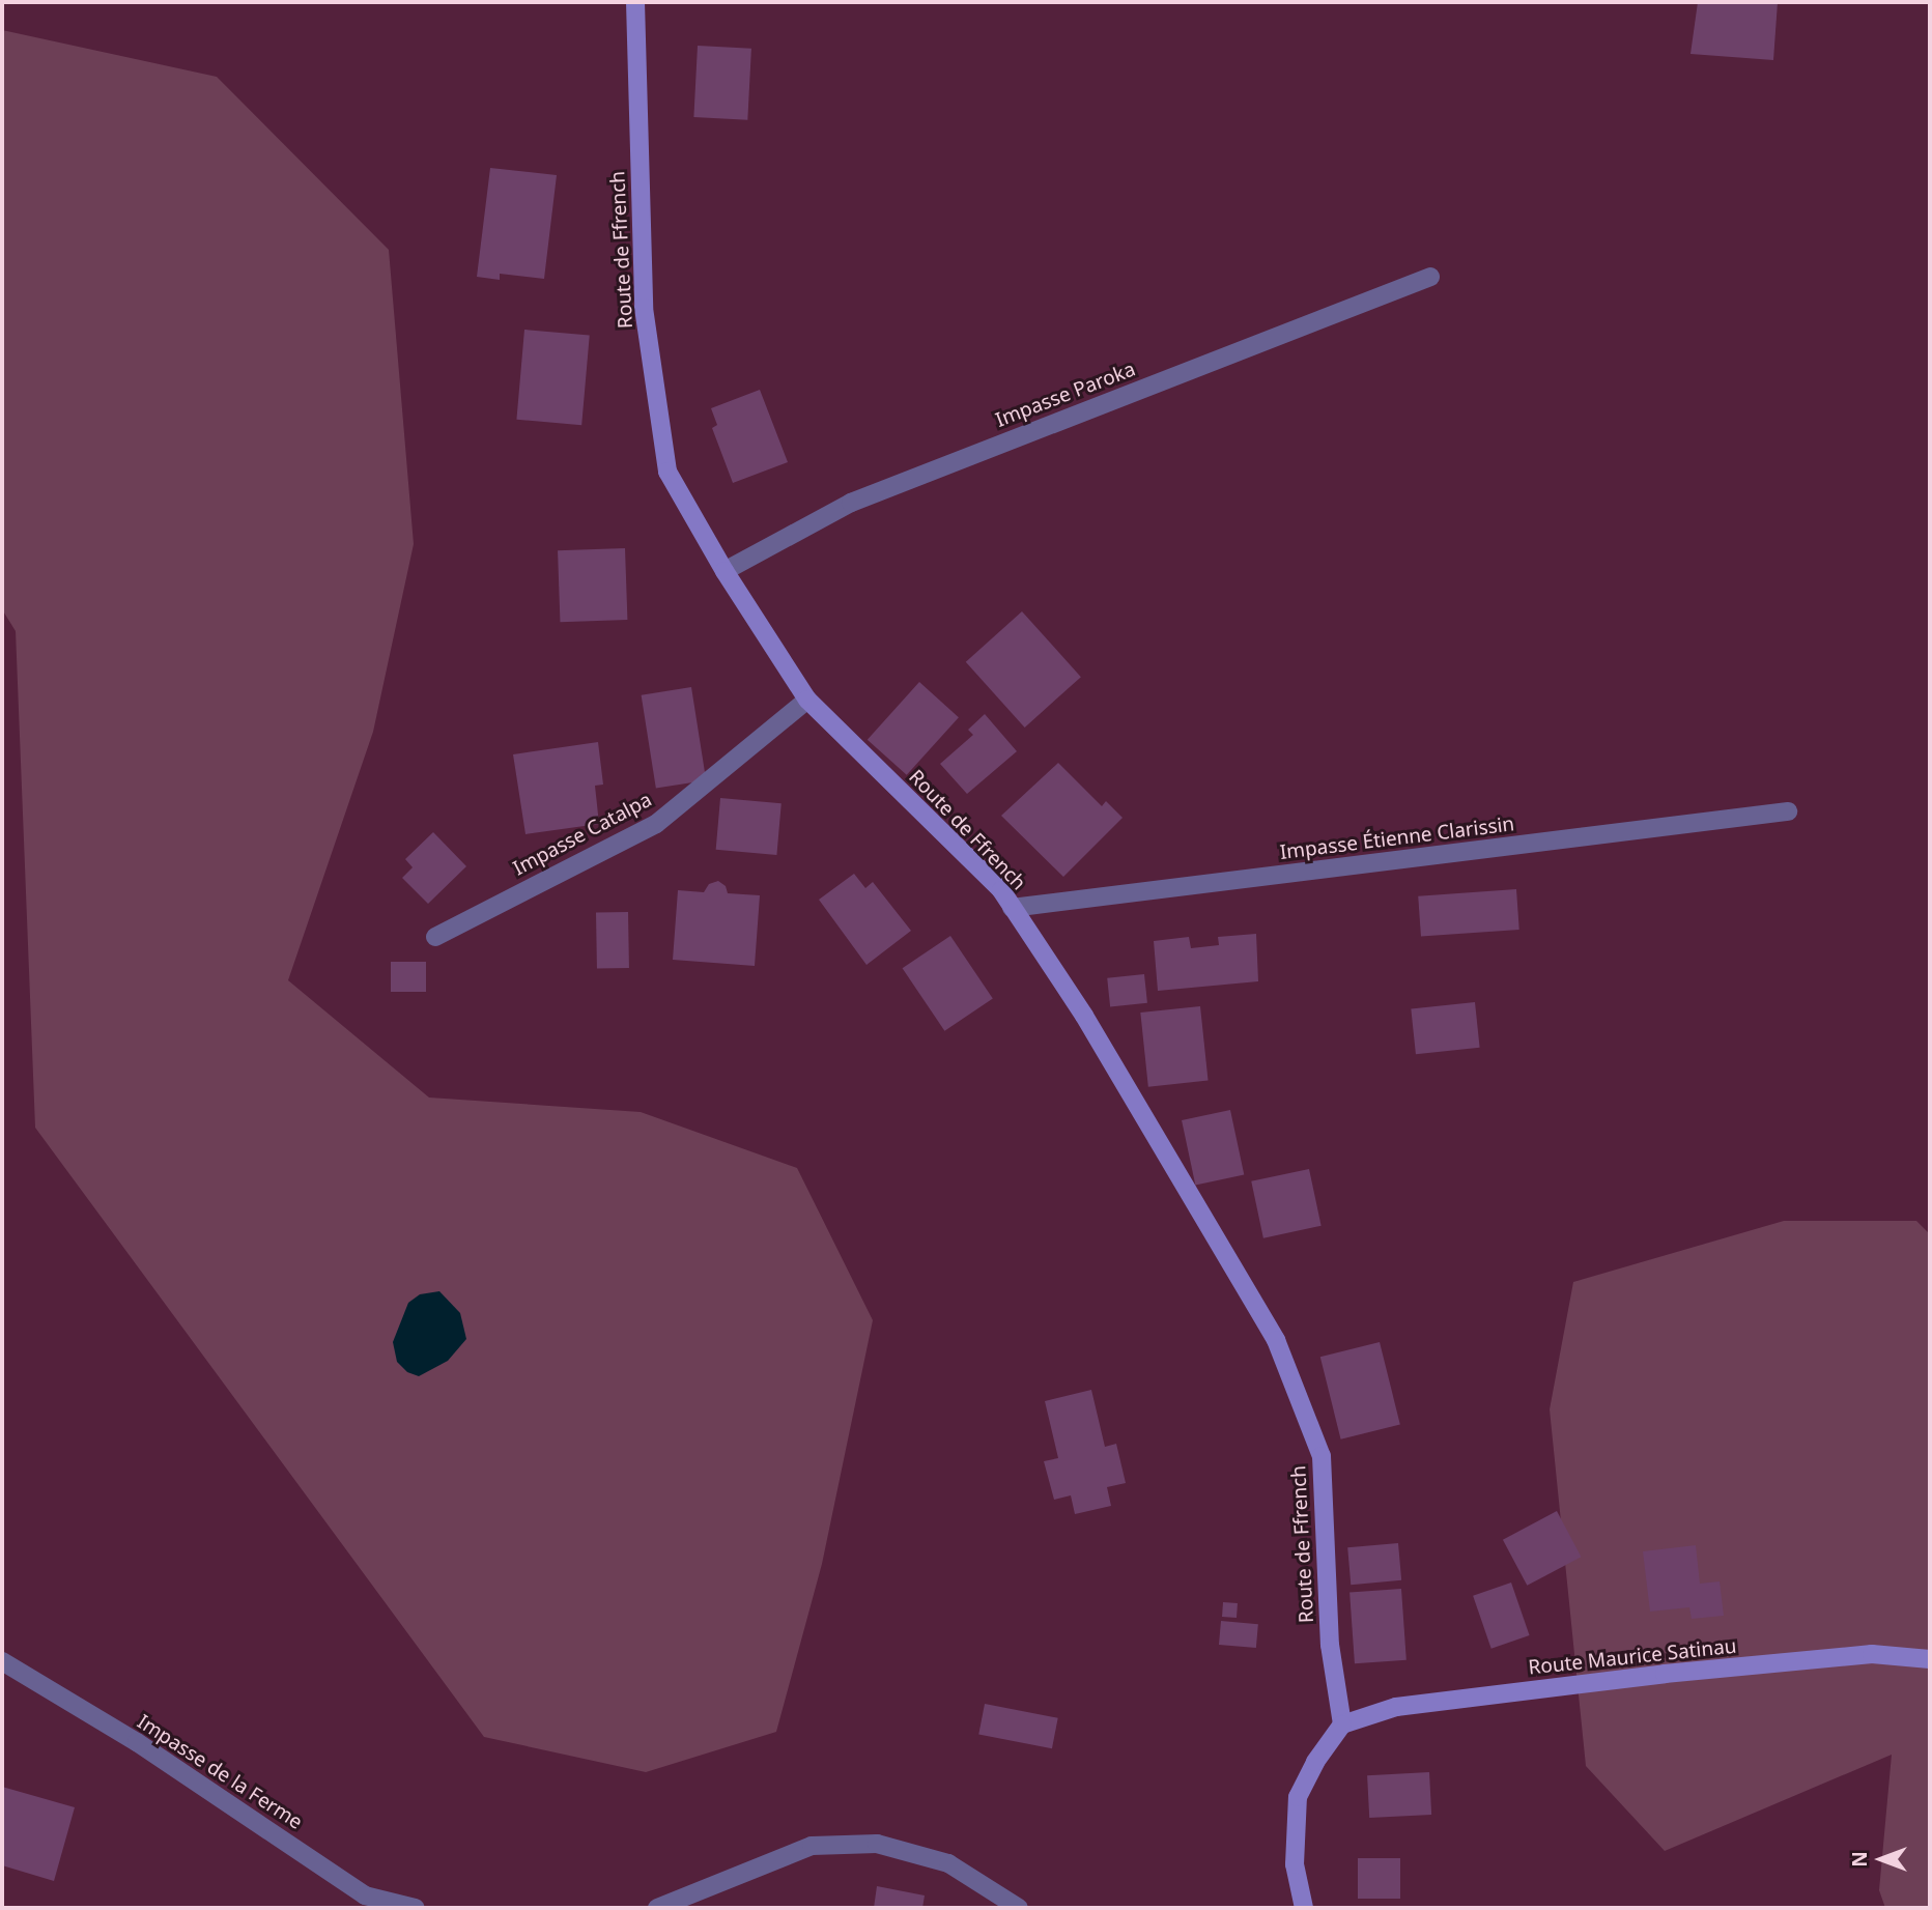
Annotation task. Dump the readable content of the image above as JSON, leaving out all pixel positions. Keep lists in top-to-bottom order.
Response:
{
  "streets": {
    "main road": ["Route de Ffrench", "Route Maurice Satinau"],
    "street": [
      "Impasse Paroka",
      "Impasse Catalpa",
      "Impasse Étienne Clarissin",
      "Impasse de la Ferme"
    ]
  },
  "crossings": [
    ["Route de Ffrench", "Impasse Paroka"],
    ["Route de Ffrench", "Impasse Catalpa"],
    ["Route de Ffrench", "Impasse Étienne Clarissin"],
    ["Route de Ffrench", "Route Maurice Satinau"]
  ],
  "north": "left"
}
